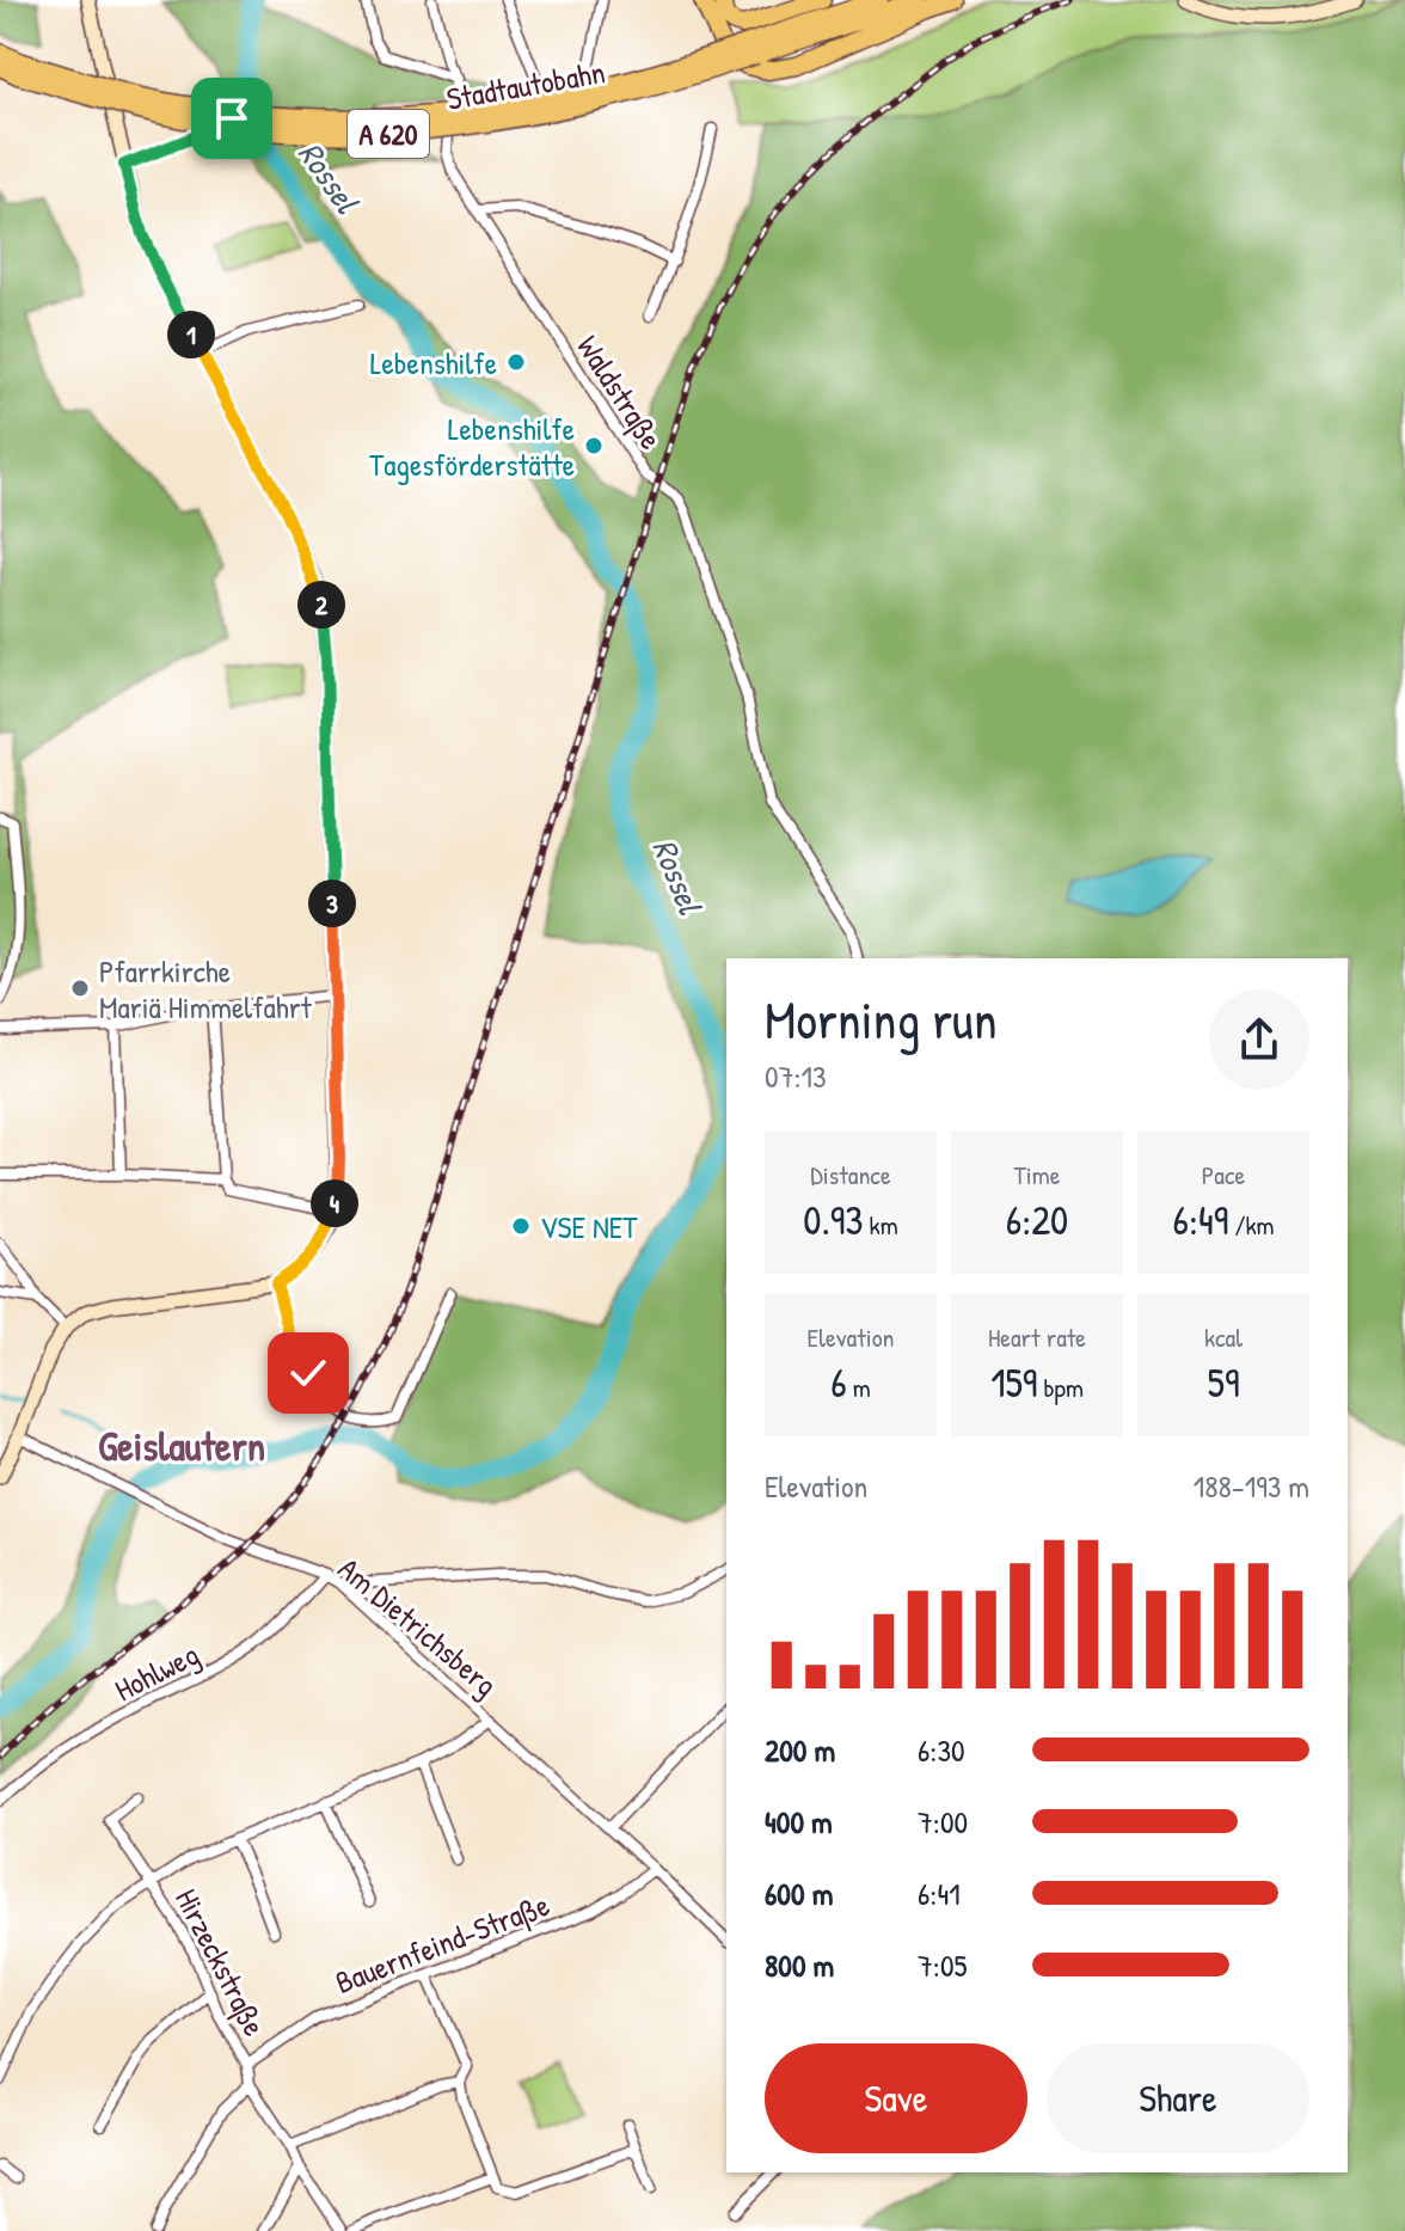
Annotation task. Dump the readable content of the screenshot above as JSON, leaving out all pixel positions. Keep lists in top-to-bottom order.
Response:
{
  "streets": {
    "highway": ["Stadtautobahn", "A 620"],
    "street": [
      "Waldstraße",
      "Am Dietrichsberg",
      "Hohlweg",
      "Bauernfeind-Straße",
      "Hirzeckstraße"
    ]
  },
  "crossings": [
    ["Stadtautobahn", "A 620"],
    ["Am Dietrichsberg", "Hohlweg"],
    ["Am Dietrichsberg", "Bauernfeind-Straße"],
    ["Bauernfeind-Straße", "Hirzeckstraße"]
  ],
  "districts": ["Geislautern"],
  "water": ["Rossel"],
  "places": [
    "Lebenshilfe",
    "Lebenshilfe Tagesförderstätte",
    "Pfarrkirche Mariä Himmelfahrt",
    "VSE NET"
  ],
  "page": {
    "pins": [
      "1",
      "2",
      "3",
      "4"
    ],
    "heading": ["Morning run", "07:13"],
    "stats": [
      ["Distance", "0.93 km"],
      ["Time", "6:20"],
      ["Pace", "6:49 /km"],
      ["Elevation", "6 m"],
      ["Heart rate", "159 bpm"],
      ["kcal", "59"]
    ],
    "chart": ["Elevation", "188–193 m"],
    "list": [
      {
        "name": "200 m",
        "note": "6:30"
      },
      {
        "name": "400 m",
        "note": "7:00"
      },
      {
        "name": "600 m",
        "note": "6:41"
      },
      {
        "name": "800 m",
        "note": "7:05"
      }
    ],
    "buttons": ["Save", "Share"]
  }
}
